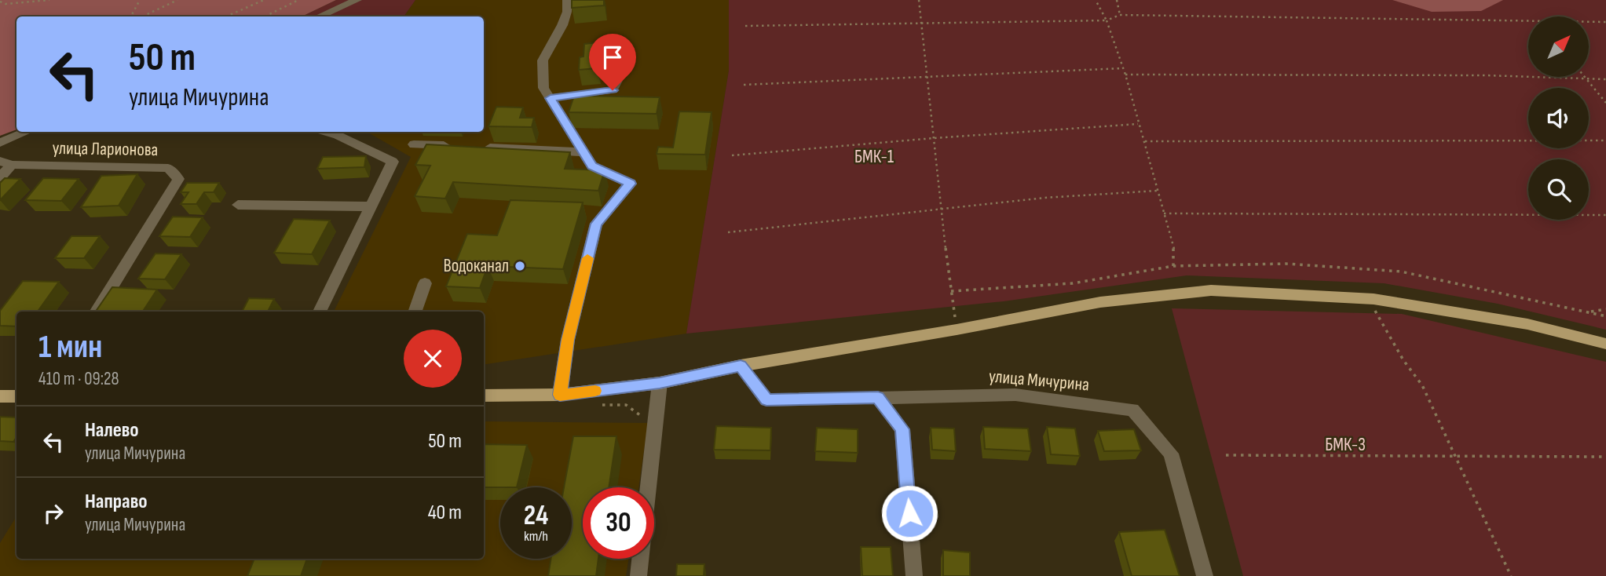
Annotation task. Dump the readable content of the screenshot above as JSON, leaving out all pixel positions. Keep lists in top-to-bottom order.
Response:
{
  "streets": {
    "street": ["улица Ларионова", "улица Мичурина"]
  },
  "parks": ["БМК-1", "БМК-3"],
  "places": ["Водоканал"],
  "north": "top right",
  "page": {
    "turn": ["50 m", "улица Мичурина"],
    "heading": ["1 мин", "410 m · 09:28"],
    "list": [
      {
        "name": "Налево",
        "note": "улица Мичурина",
        "value": "50 m"
      },
      {
        "name": "Направо",
        "note": "улица Мичурина",
        "value": "40 m"
      }
    ],
    "speed": "24 km/h",
    "limit": "30"
  }
}
